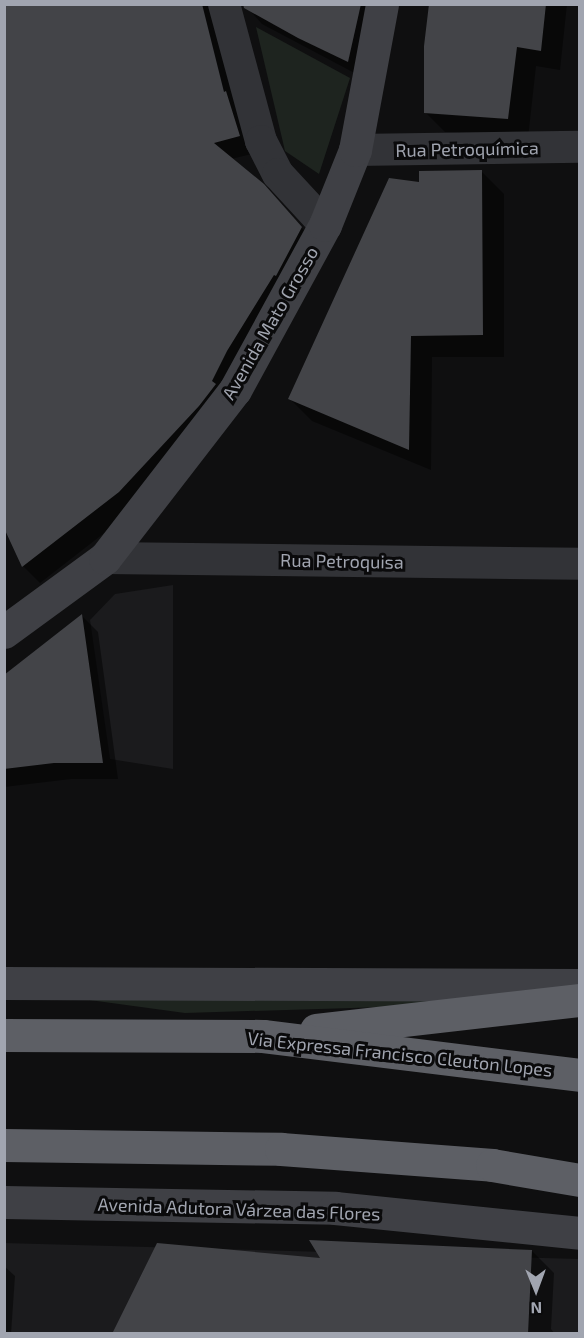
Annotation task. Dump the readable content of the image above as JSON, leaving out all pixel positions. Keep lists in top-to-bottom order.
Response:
{
  "streets": {
    "highway": ["Via Expressa Francisco Cleuton Lopes"],
    "street": [
      "Rua Petroquímica",
      "Avenida Mato Grosso",
      "Rua Petroquisa",
      "Avenida Adutora Várzea das Flores"
    ]
  },
  "crossings": [
    ["Rua Petroquímica", "Avenida Mato Grosso"],
    ["Avenida Mato Grosso", "Rua Petroquisa"]
  ],
  "north": "bottom"
}
